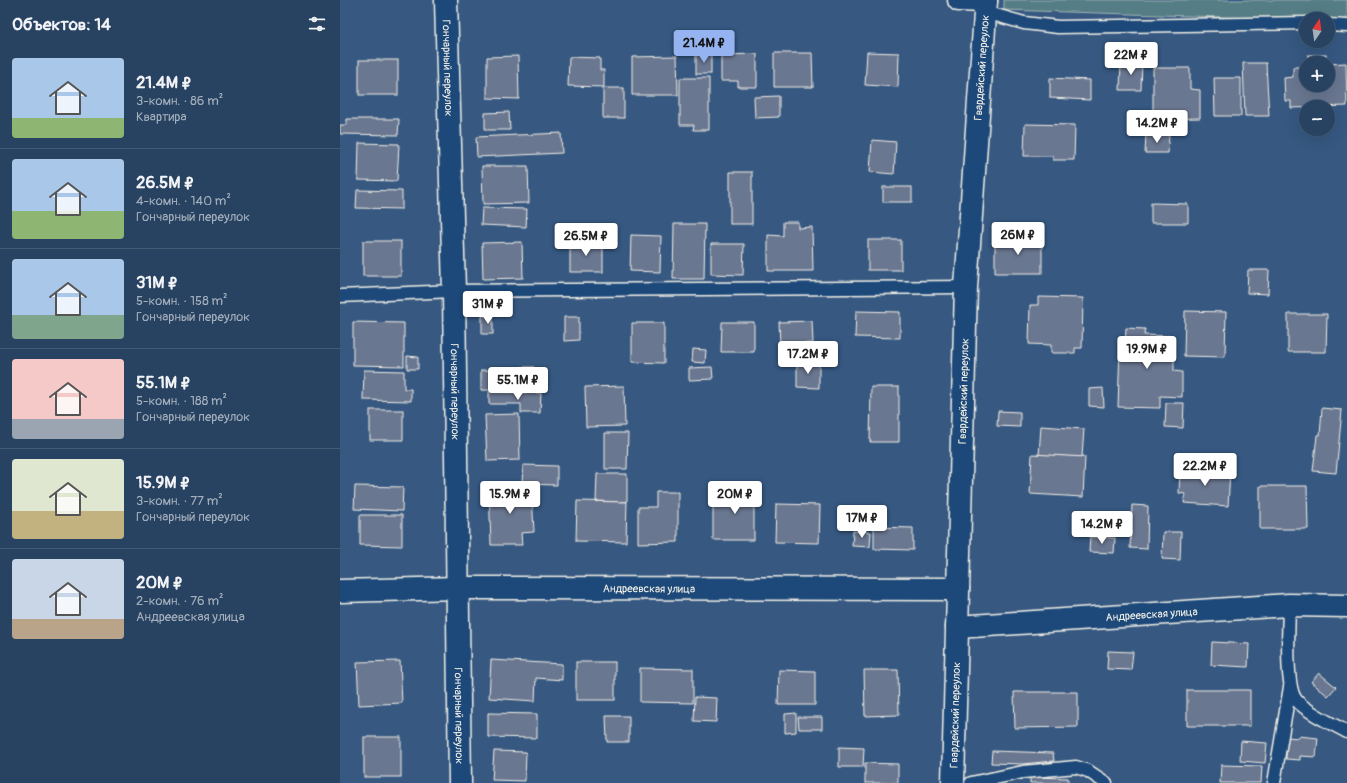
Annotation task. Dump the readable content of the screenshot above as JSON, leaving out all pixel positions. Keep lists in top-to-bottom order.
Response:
{
  "streets": {
    "street": ["Гончарный переулок", "Гвардейский переулок", "Андреевская улица"]
  },
  "crossings": [
    ["Гончарный переулок", "Андреевская улица"],
    ["Гвардейский переулок", "Андреевская улица"]
  ],
  "north": "top",
  "page": {
    "heading": "Объектов: 14",
    "map_buttons": ["+", "−"],
    "price": [
      "21.4M ₽",
      "22M ₽",
      "14.2M ₽",
      "26M ₽",
      "26.5M ₽",
      "31M ₽",
      "19.9M ₽",
      "17.2M ₽",
      "55.1M ₽",
      "22.2M ₽",
      "15.9M ₽",
      "20M ₽",
      "17M ₽",
      "14.2M ₽"
    ],
    "list": [
      {
        "name": "21.4M ₽",
        "note": "3-комн. · 86 m² · Квартира"
      },
      {
        "name": "26.5M ₽",
        "note": "4-комн. · 140 m² · Гончарный переулок"
      },
      {
        "name": "31M ₽",
        "note": "5-комн. · 158 m² · Гончарный переулок"
      },
      {
        "name": "55.1M ₽",
        "note": "5-комн. · 188 m² · Гончарный переулок"
      },
      {
        "name": "15.9M ₽",
        "note": "3-комн. · 77 m² · Гончарный переулок"
      },
      {
        "name": "20M ₽",
        "note": "2-комн. · 76 m² · Андреевская улица"
      }
    ]
  }
}
